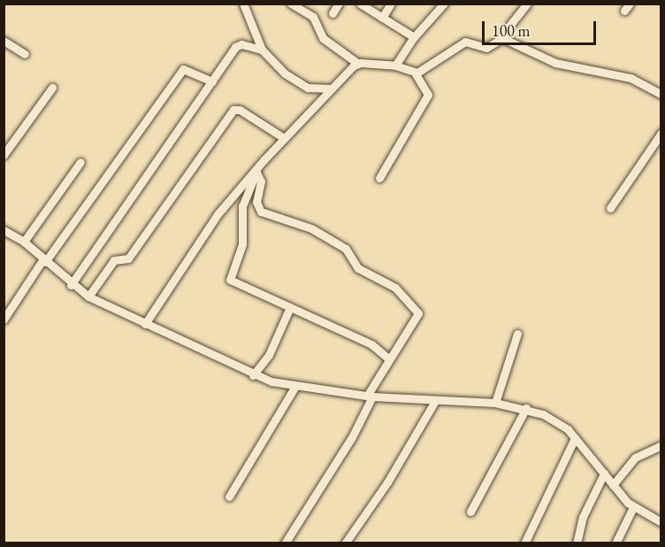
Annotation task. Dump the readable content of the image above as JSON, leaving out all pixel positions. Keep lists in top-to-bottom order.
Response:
{
  "scale_bar": "100 m"
}
